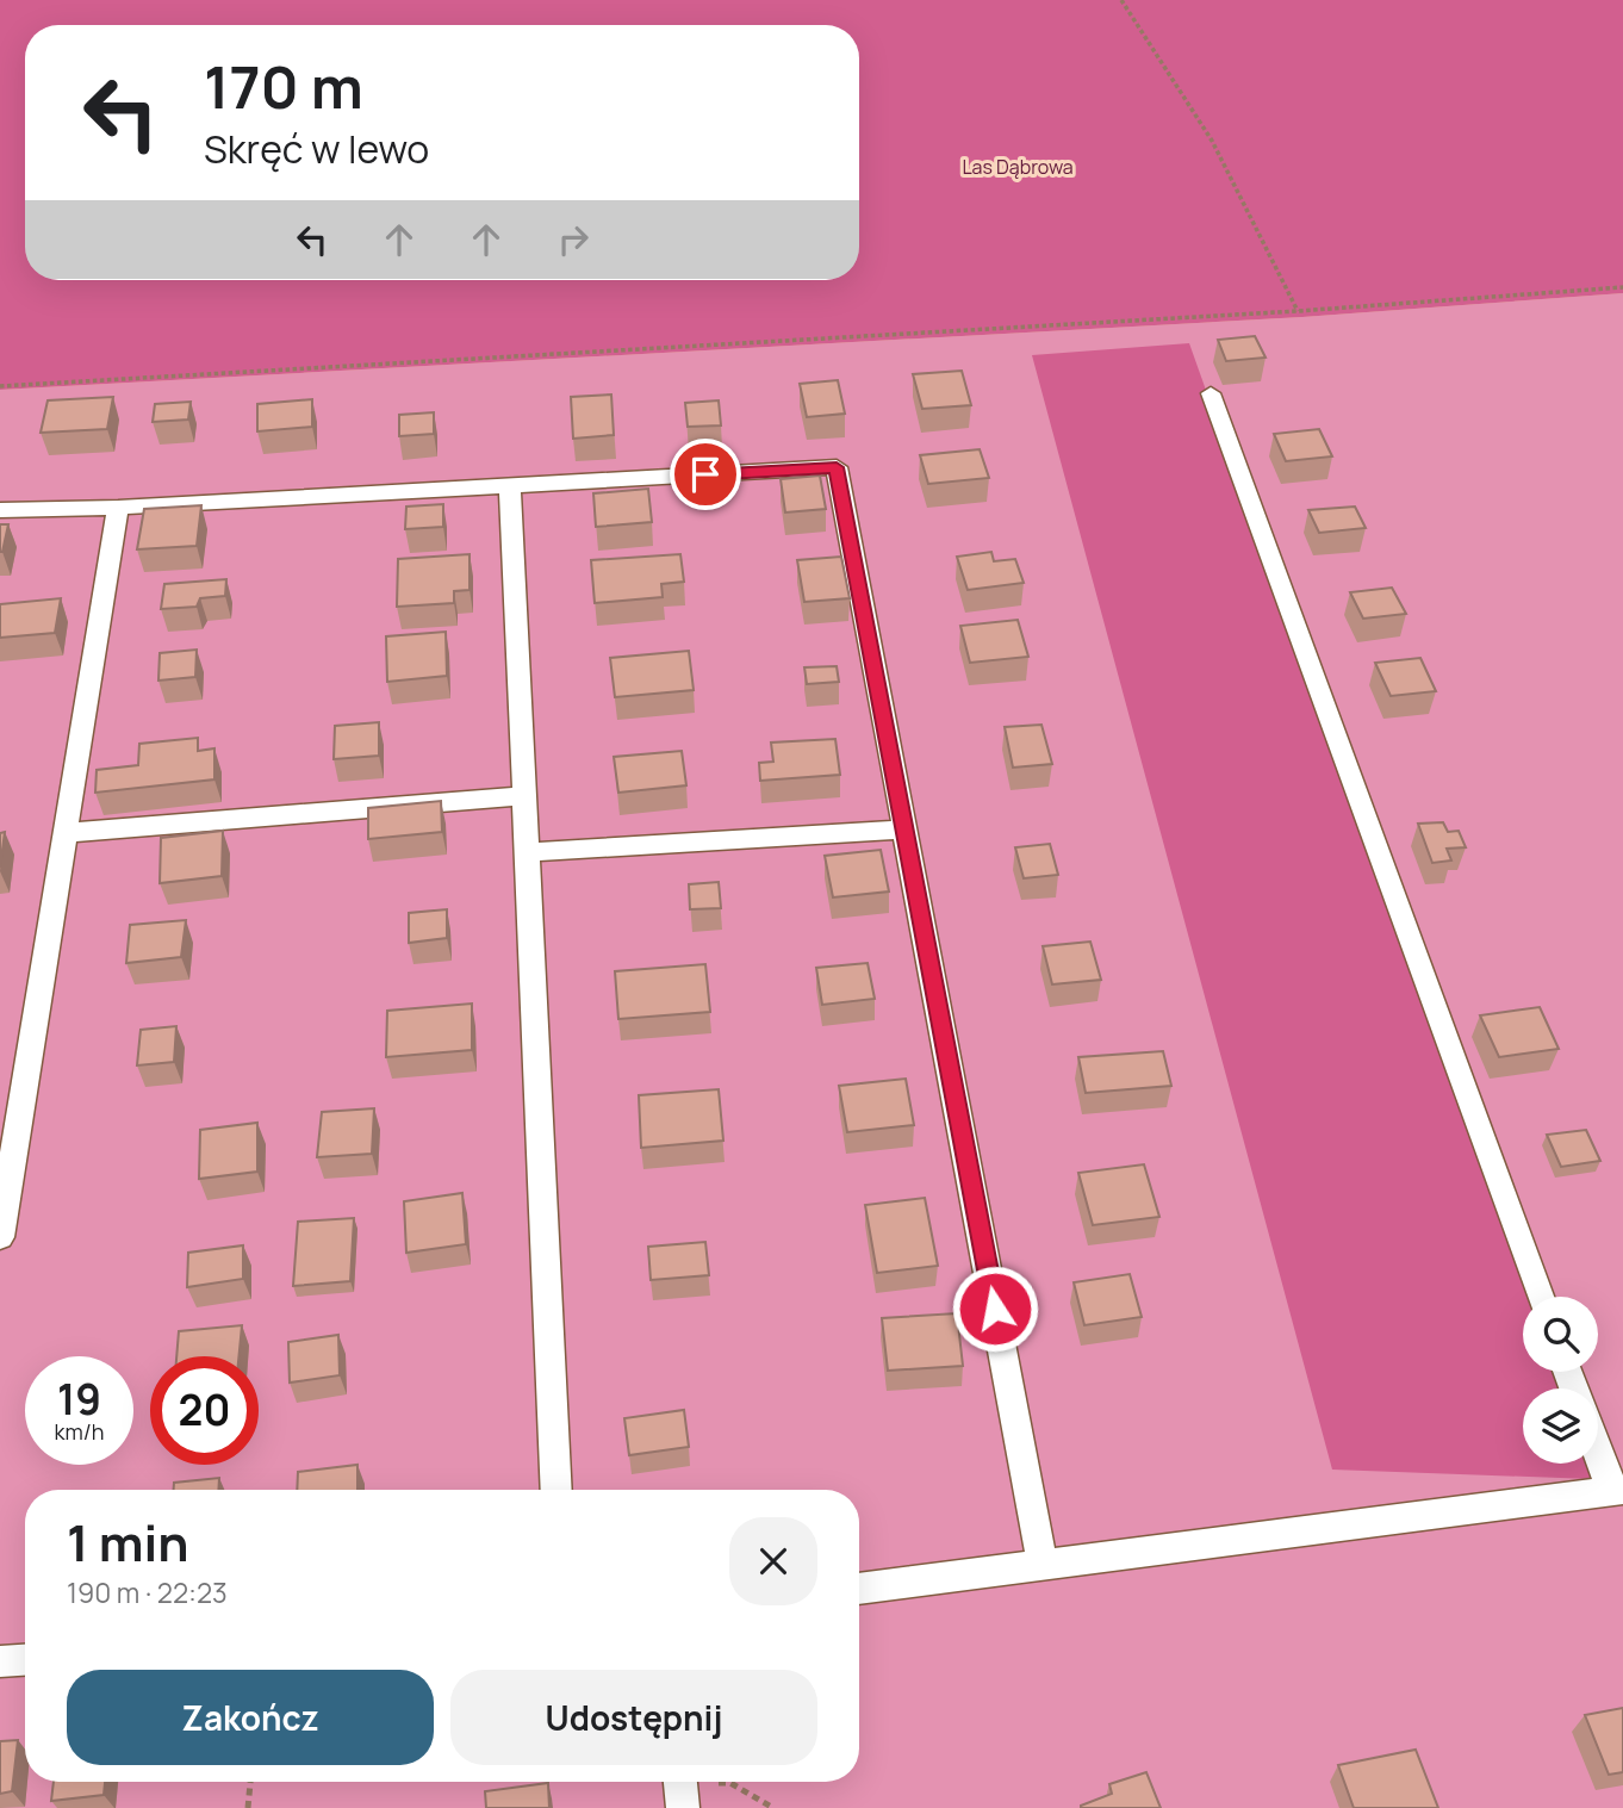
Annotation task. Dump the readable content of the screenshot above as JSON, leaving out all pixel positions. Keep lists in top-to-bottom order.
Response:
{
  "parks": ["Las Dąbrowa"],
  "page": {
    "turn": ["170 m", "Skręć w lewo"],
    "speed": "19 km/h",
    "limit": "20",
    "heading": ["1 min", "190 m · 22:23"],
    "buttons": ["Zakończ", "Udostępnij"]
  }
}
